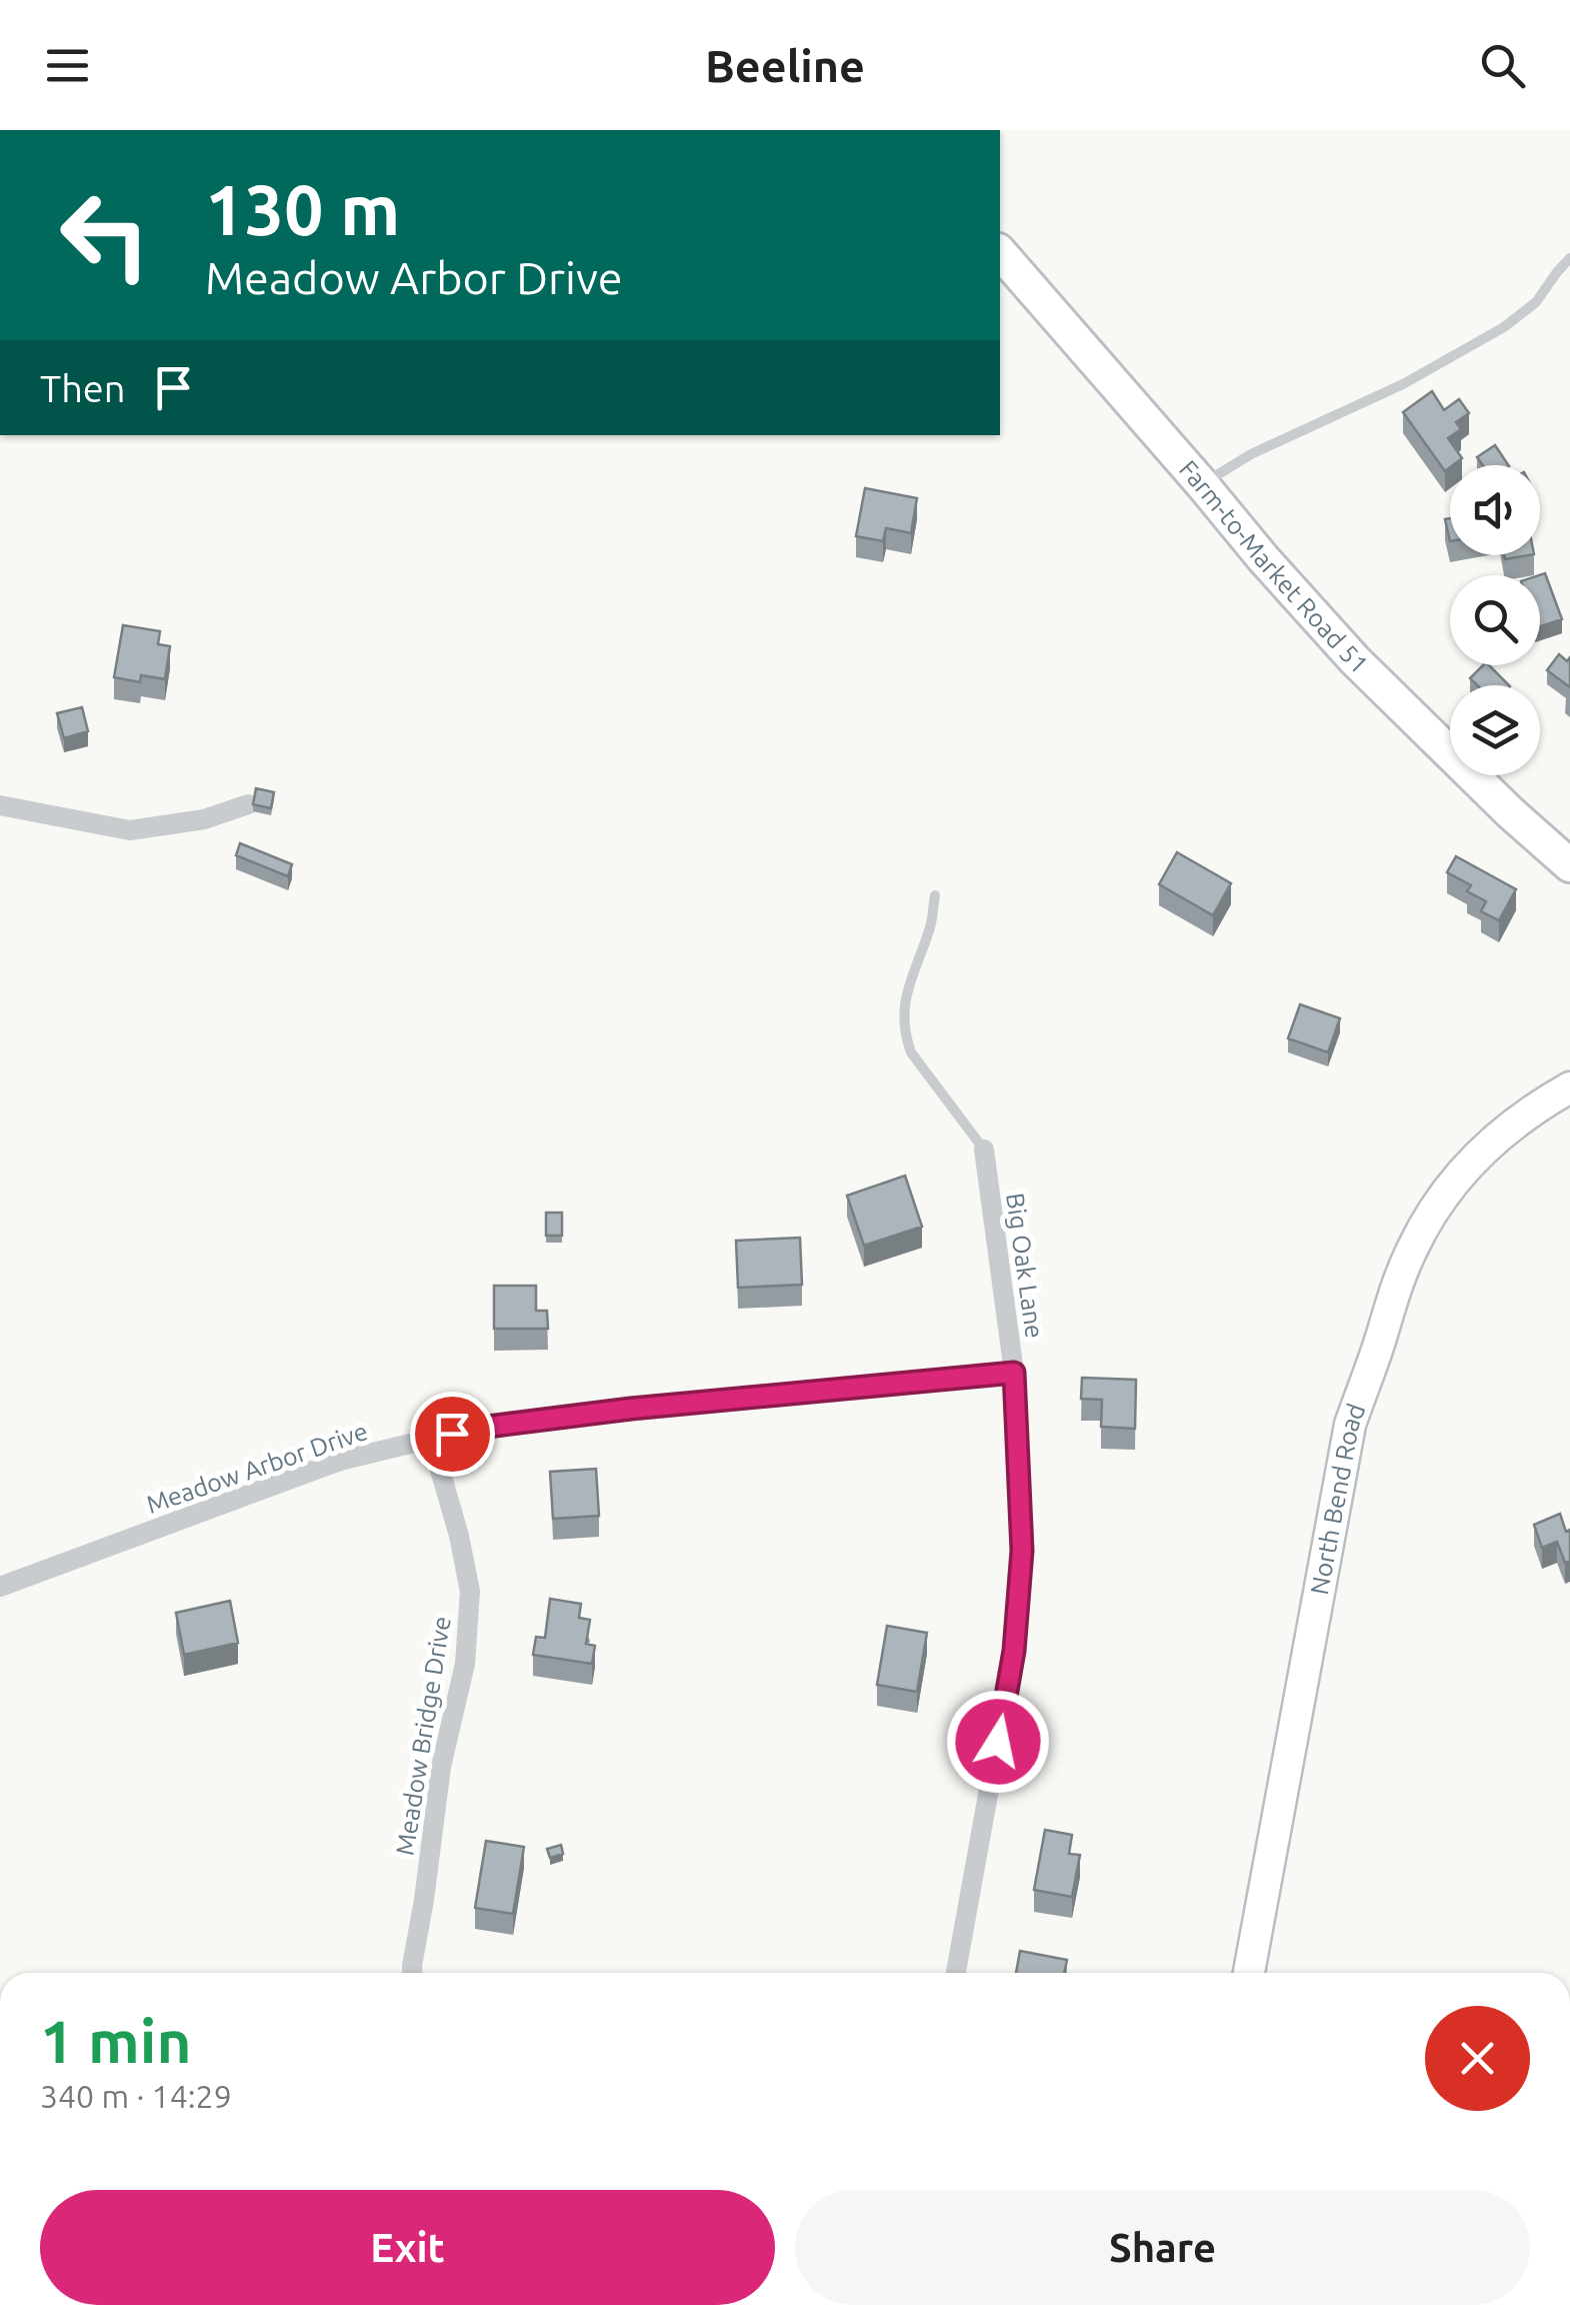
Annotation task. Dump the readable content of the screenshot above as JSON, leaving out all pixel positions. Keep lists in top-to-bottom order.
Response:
{
  "streets": {
    "main road": ["Farm-to-Market Road 51"],
    "street": [
      "Big Oak Lane",
      "Meadow Arbor Drive",
      "North Bend Road",
      "Meadow Bridge Drive"
    ]
  },
  "crossings": [
    ["Big Oak Lane", "Meadow Arbor Drive"],
    ["Meadow Arbor Drive", "Meadow Bridge Drive"]
  ],
  "page": {
    "header": "Beeline",
    "turn": ["130 m", "Meadow Arbor Drive"],
    "then": "Then",
    "heading": ["1 min", "340 m · 14:29"],
    "buttons": ["Exit", "Share"]
  }
}
